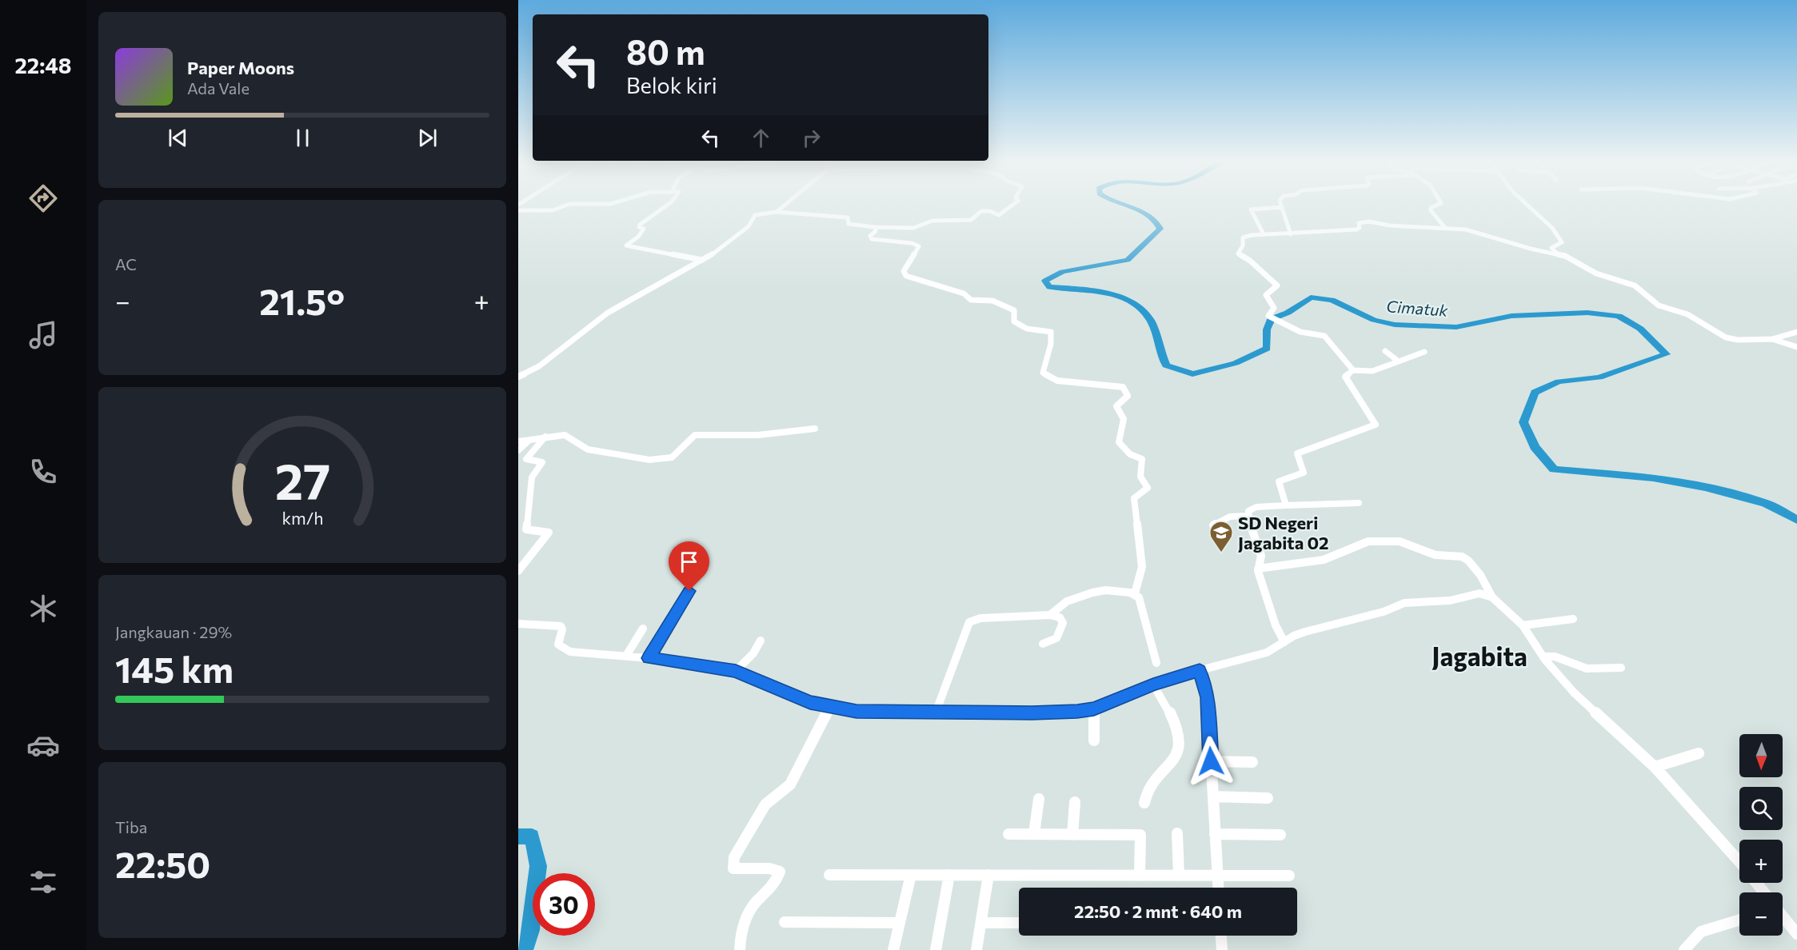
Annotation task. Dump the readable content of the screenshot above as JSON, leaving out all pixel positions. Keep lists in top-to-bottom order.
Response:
{
  "districts": ["Jagabita"],
  "water": ["Cimatuk"],
  "places": {
    "school or university": ["SD Negeri Jagabita 02"]
  },
  "north": "bottom",
  "page": {
    "tabs": "22:48",
    "turn": ["80 m", "Belok kiri"],
    "song": ["Paper Moons", "Ada Vale"],
    "tile": [
      "AC",
      ["Jangkauan · 29%", "145 km"],
      ["Tiba", "22:50"]
    ],
    "heat": ["−", "21.5°", "+"],
    "map_buttons": ["+", "−"],
    "limit": "30",
    "trip": "22:50 · 2 mnt · 640 m",
    "gauge": ["27", "km/h"]
  }
}
